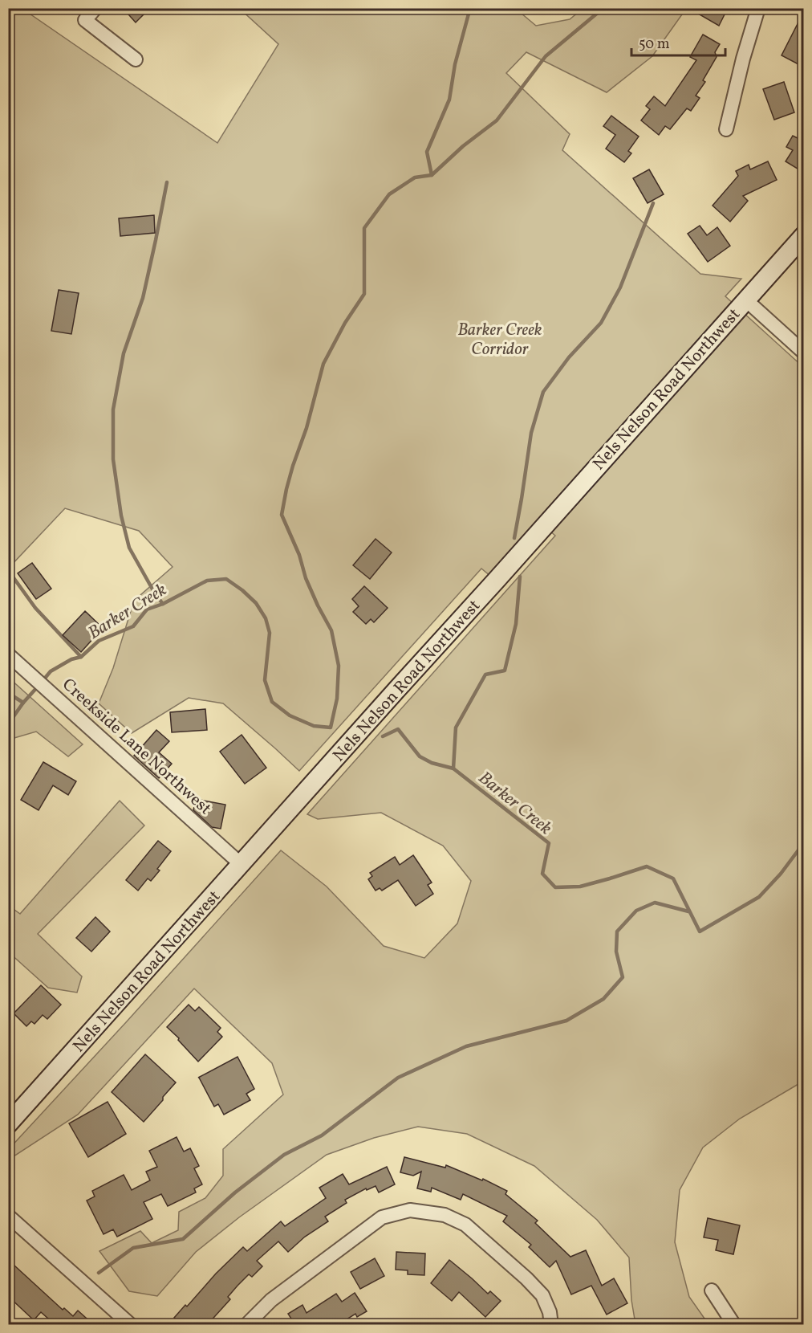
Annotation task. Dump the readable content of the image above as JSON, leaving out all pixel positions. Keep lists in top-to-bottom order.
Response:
{
  "streets": {
    "street": ["Nels Nelson Road Northwest", "Creekside Lane Northwest"]
  },
  "crossings": [
    ["Nels Nelson Road Northwest", "Creekside Lane Northwest"]
  ],
  "water": ["Barker Creek"],
  "parks": ["Barker Creek Corridor"],
  "scale_bar": "50 m"
}
